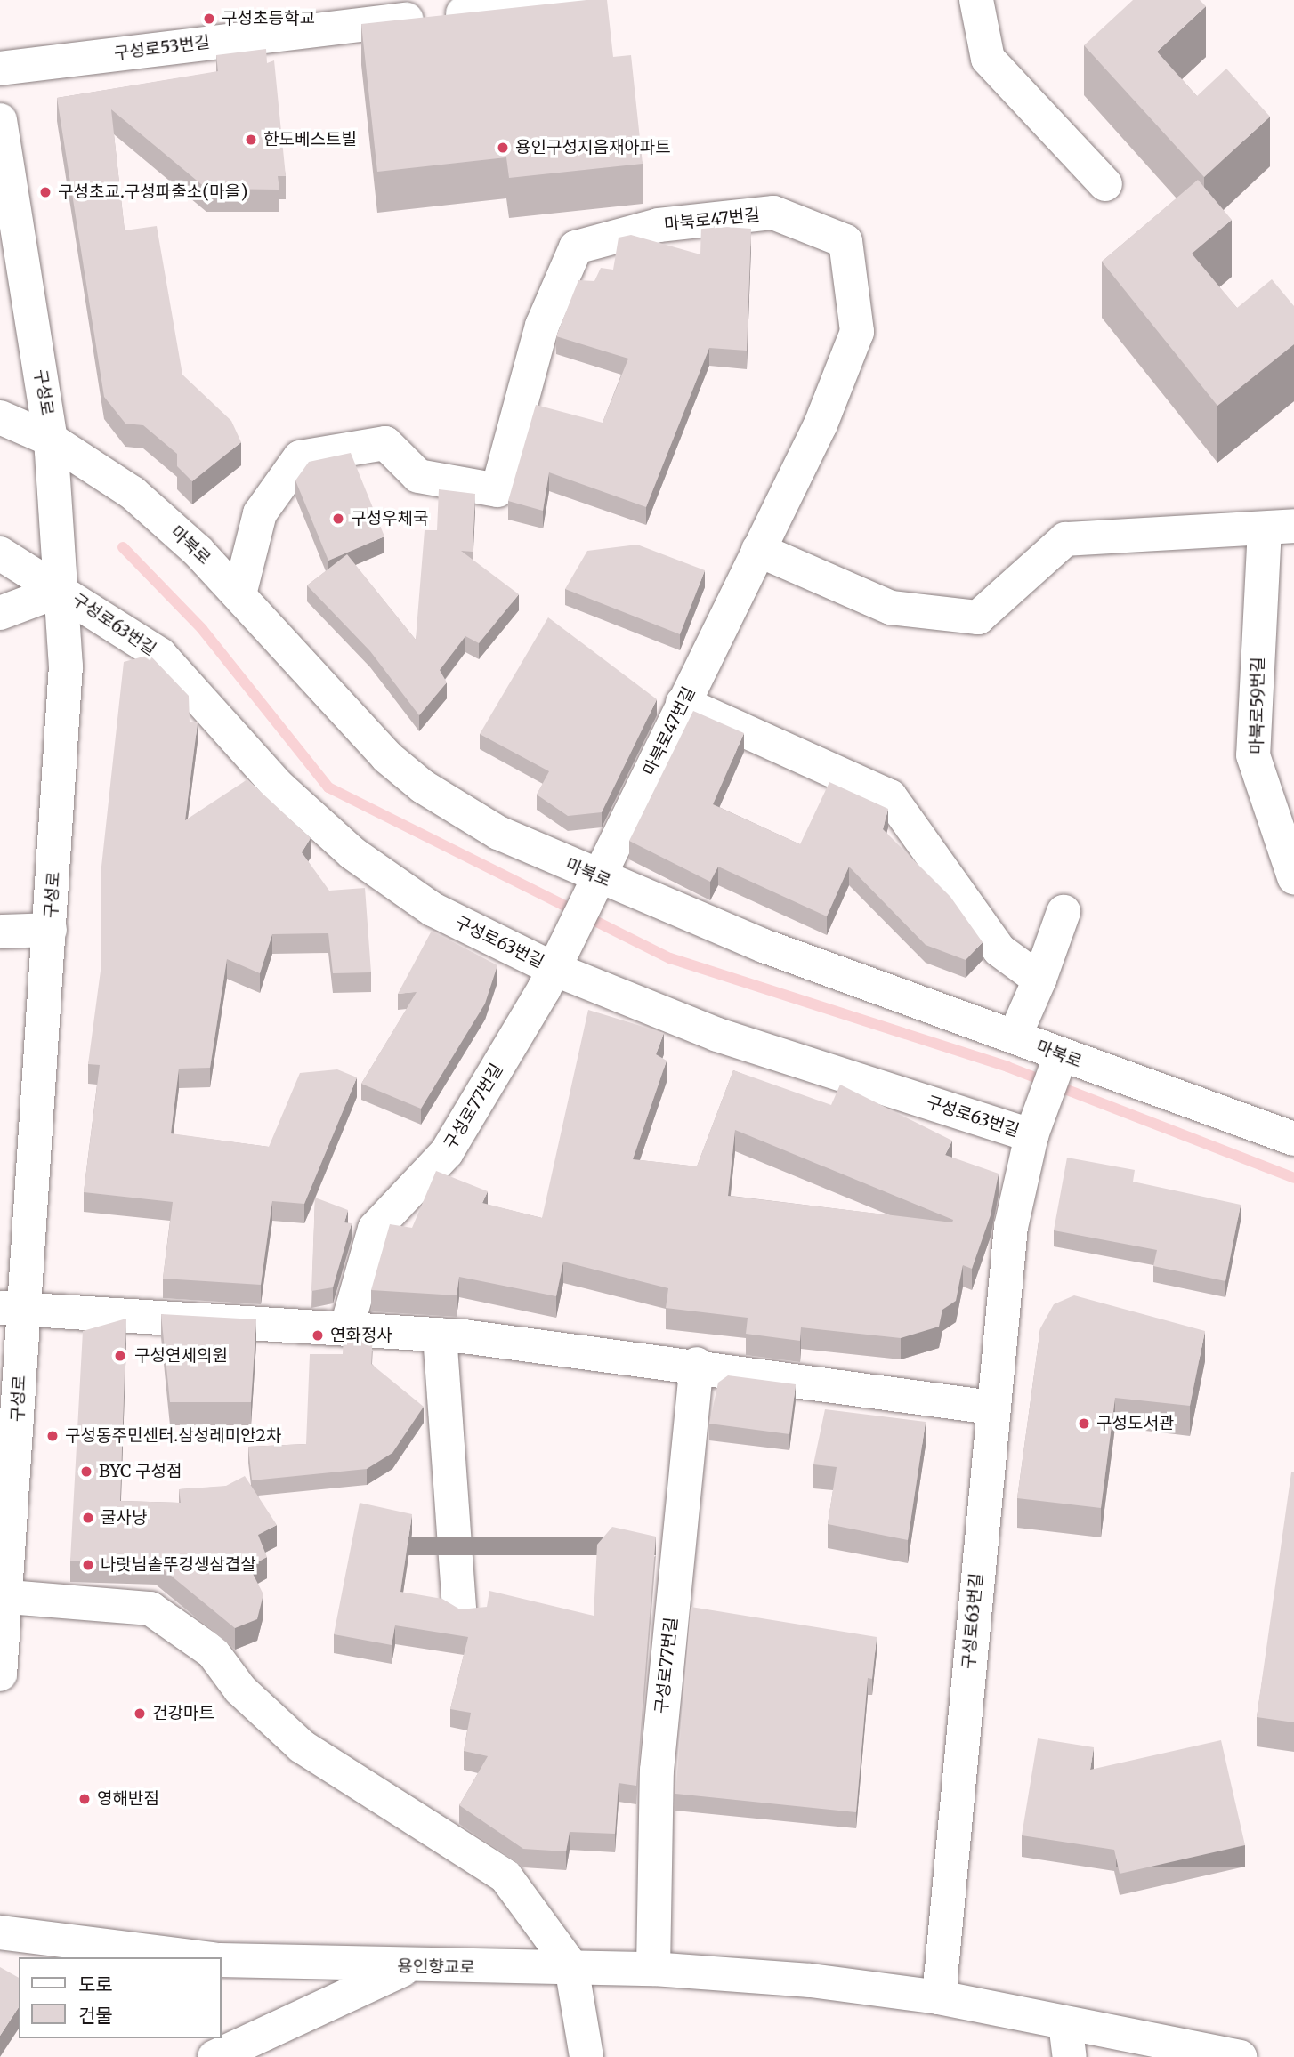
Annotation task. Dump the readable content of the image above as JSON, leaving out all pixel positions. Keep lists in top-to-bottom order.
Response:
{
  "streets": {
    "street": [
      "구성로53번길",
      "마북로47번길",
      "구성로",
      "마북로",
      "구성로63번길",
      "마북로59번길",
      "구성로77번길",
      "용인향교로"
    ]
  },
  "crossings": [
    ["마북로47번길", "마북로"],
    ["마북로47번길", "구성로77번길"],
    ["구성로", "마북로"],
    ["구성로", "구성로63번길"],
    ["마북로", "구성로63번길"],
    ["마북로", "구성로77번길"],
    ["구성로63번길", "구성로77번길"],
    ["구성로63번길", "용인향교로"],
    ["구성로77번길", "용인향교로"]
  ],
  "places": [
    "구성초등학교",
    "한도베스트빌",
    "용인구성지음재아파트",
    "구성초교.구성파출소(마을)",
    "구성우체국",
    "연화정사",
    "구성연세의원",
    "구성도서관",
    "구성동주민센터.삼성레미안2차",
    "BYC 구성점",
    "굴사냥",
    "나랏님솥뚜겅생삼겹살",
    "건강마트",
    "영해반점"
  ],
  "legend": ["도로", "건물"]
}
